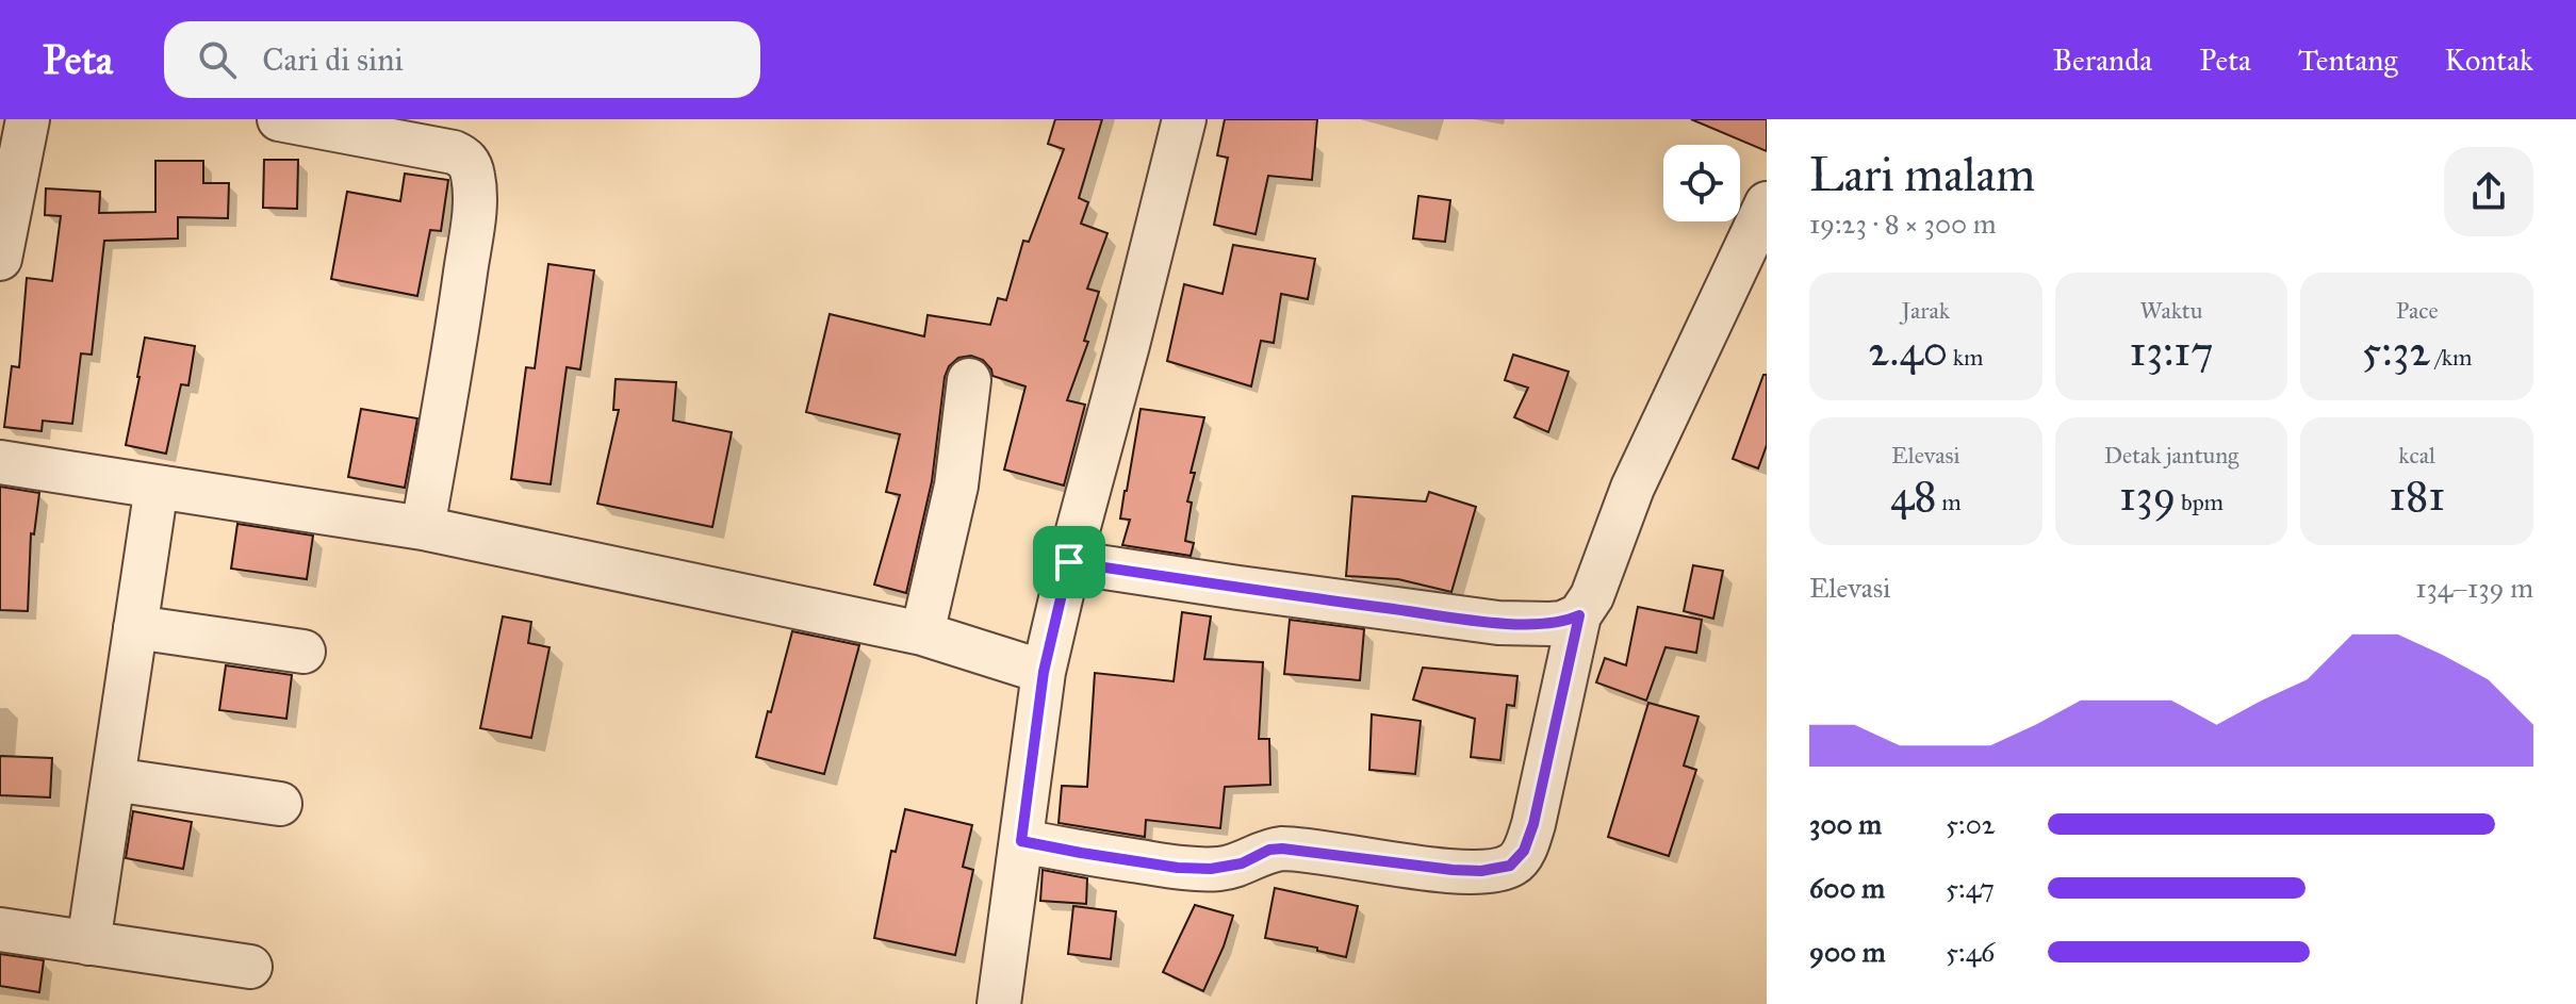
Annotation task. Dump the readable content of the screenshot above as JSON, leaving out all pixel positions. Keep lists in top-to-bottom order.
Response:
{
  "page": {
    "header": "Peta",
    "search": "Cari di sini",
    "nav": [
      "Beranda",
      "Peta",
      "Tentang",
      "Kontak"
    ],
    "heading": ["Lari malam", "19:23 · 8 × 300 m"],
    "stats": [
      ["Jarak", "2.40 km"],
      ["Waktu", "13:17"],
      ["Pace", "5:32 /km"],
      ["Elevasi", "48 m"],
      ["Detak jantung", "139 bpm"],
      ["kcal", "181"]
    ],
    "chart": ["Elevasi", "134–139 m"],
    "list": [
      {
        "name": "300 m",
        "note": "5:02"
      },
      {
        "name": "600 m",
        "note": "5:47"
      },
      {
        "name": "900 m",
        "note": "5:46"
      }
    ]
  }
}
